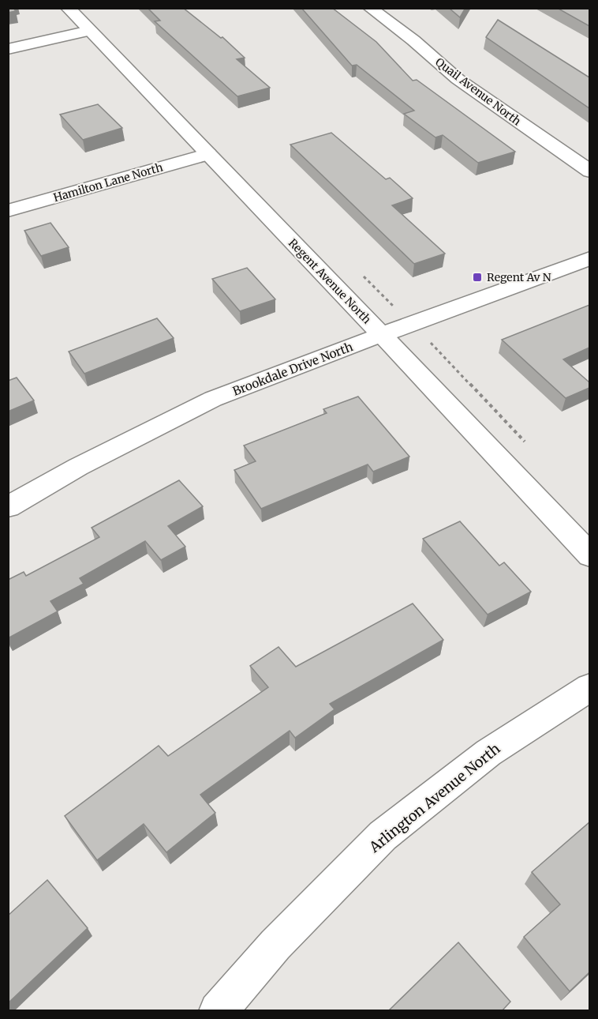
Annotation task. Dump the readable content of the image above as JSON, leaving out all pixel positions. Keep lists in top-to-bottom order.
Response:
{
  "streets": {
    "street": [
      "Quail Avenue North",
      "Hamilton Lane North",
      "Regent Avenue North",
      "Brookdale Drive North",
      "Arlington Avenue North"
    ]
  },
  "crossings": [
    ["Hamilton Lane North", "Regent Avenue North"],
    ["Regent Avenue North", "Brookdale Drive North"]
  ],
  "places": {
    "transit": ["Regent Av N"]
  }
}
